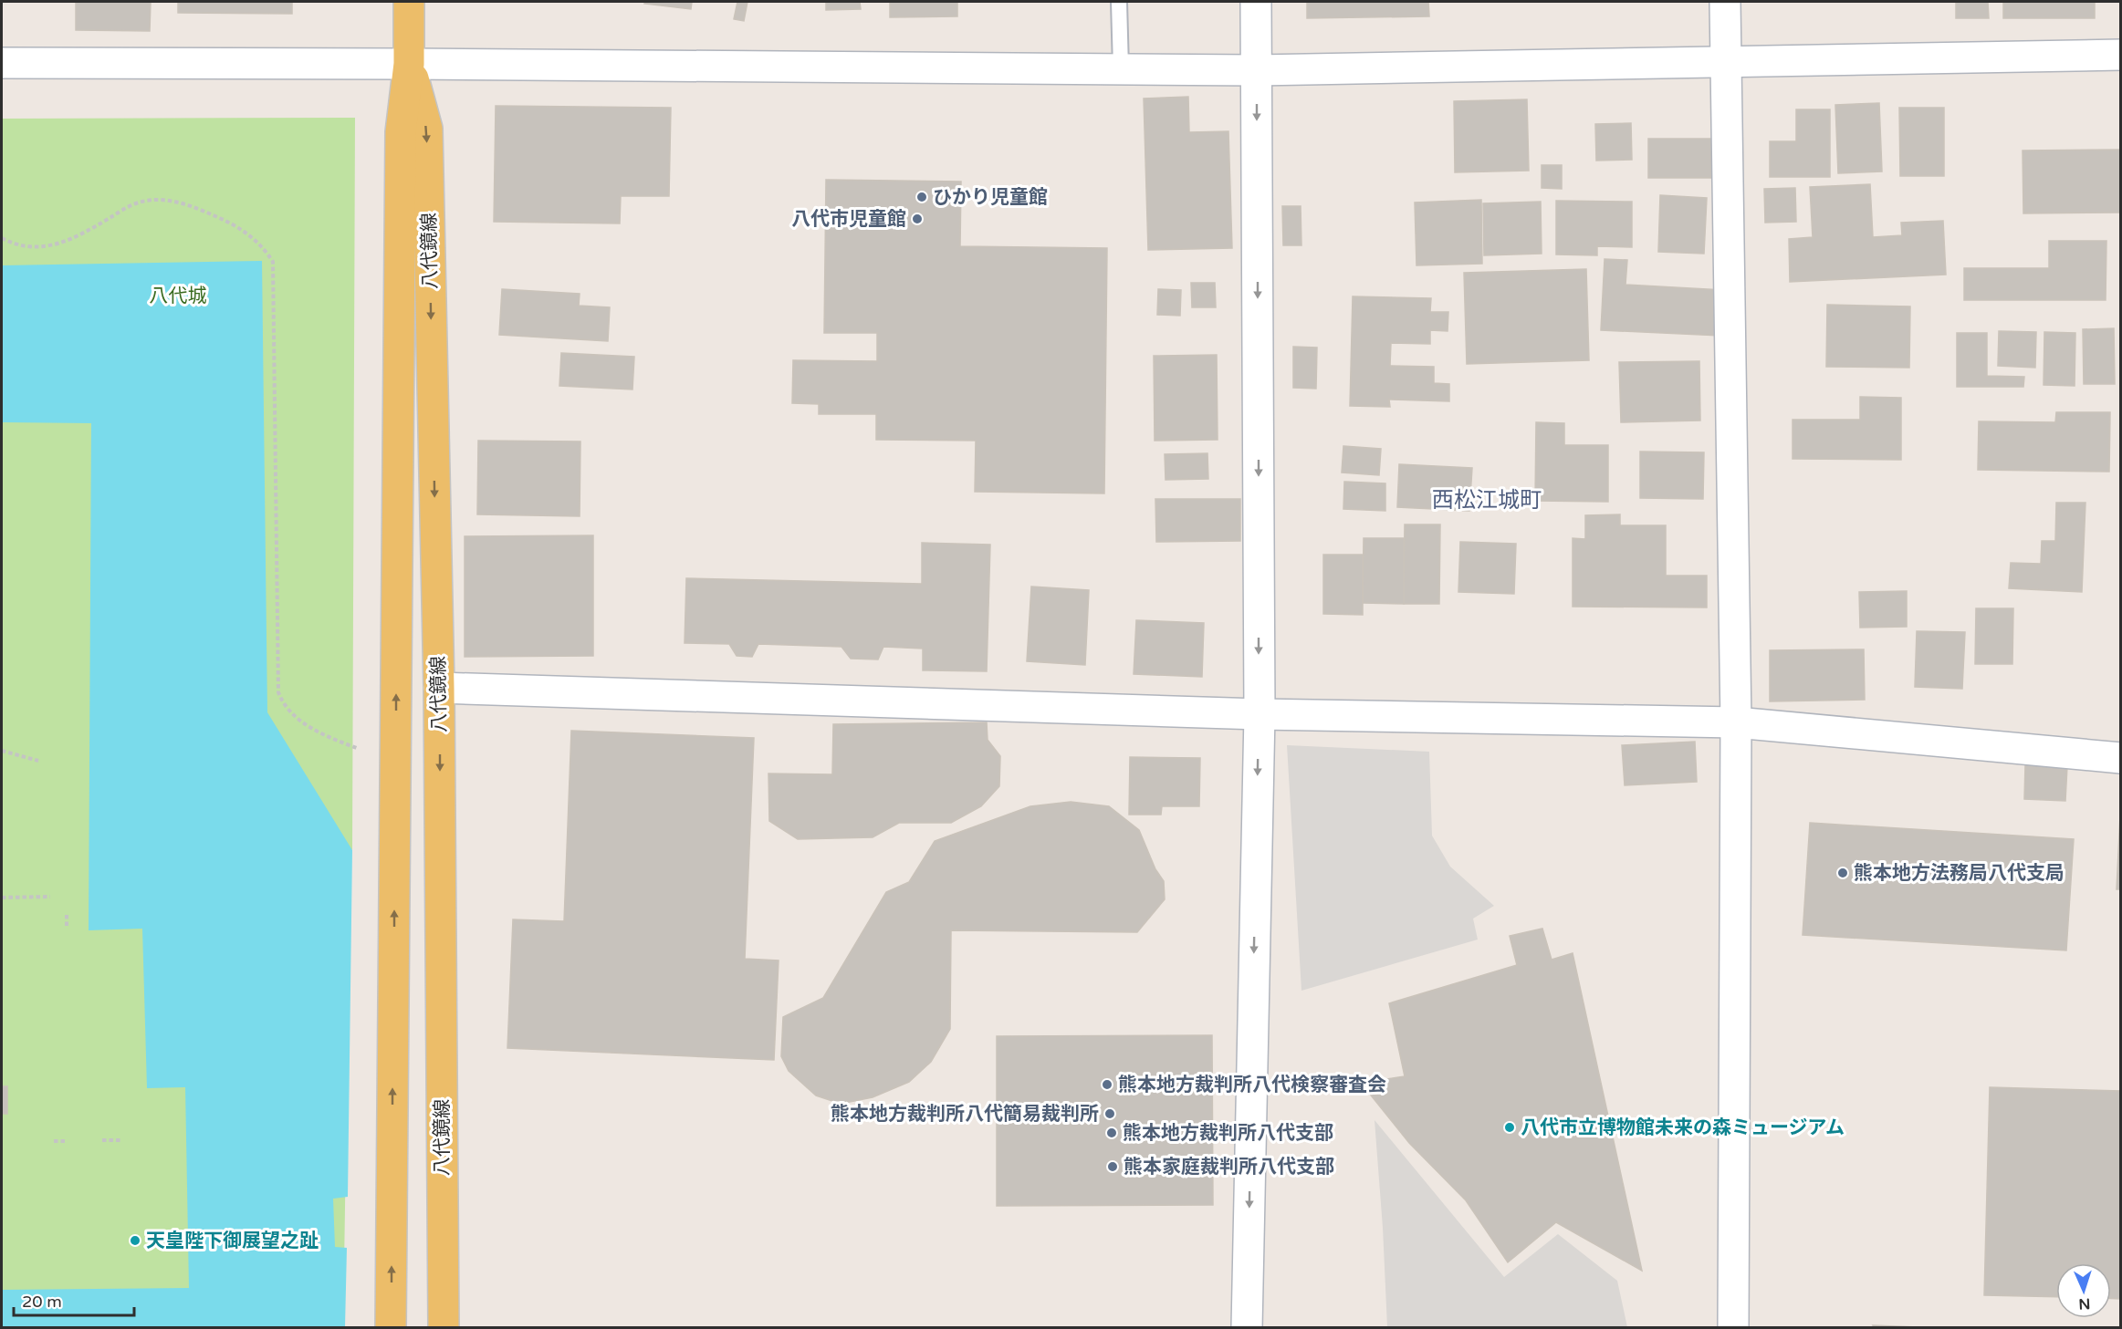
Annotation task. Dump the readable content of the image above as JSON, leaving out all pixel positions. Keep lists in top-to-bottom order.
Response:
{
  "streets": {
    "main road": ["八代鏡線"]
  },
  "districts": ["西松江城町"],
  "parks": ["八代城"],
  "places": [
    "ひかり児童館",
    "八代市児童館",
    "熊本地方法務局八代支局",
    "熊本地方裁判所八代検察審査会",
    "熊本地方裁判所八代簡易裁判所",
    "八代市立博物館未来の森ミュージアム",
    "熊本地方裁判所八代支部",
    "熊本家庭裁判所八代支部",
    "天皇陛下御展望之趾"
  ],
  "scale_bar": "20 m",
  "north": "bottom"
}
